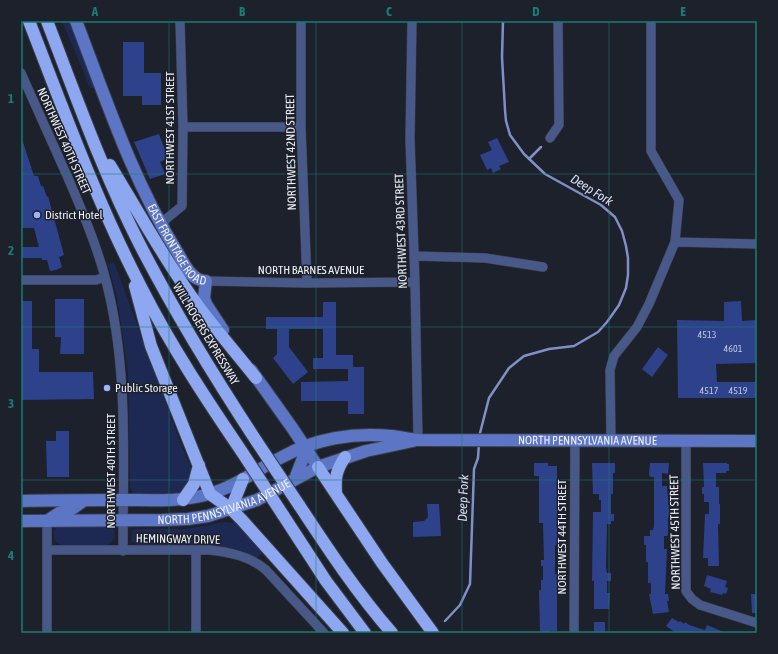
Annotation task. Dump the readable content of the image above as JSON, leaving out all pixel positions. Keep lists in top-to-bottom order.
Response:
{
  "streets": {
    "highway": ["WILL ROGERS EXPRESSWAY"],
    "main road": ["EAST FRONTAGE ROAD", "NORTH PENNSYLVANIA AVENUE"],
    "street": [
      "NORTHWEST 41ST STREET",
      "NORTHWEST 40TH STREET",
      "NORTHWEST 42ND STREET",
      "NORTHWEST 43RD STREET",
      "NORTH BARNES AVENUE",
      "NORTHWEST 45TH STREET",
      "NORTHWEST 44TH STREET",
      "HEMINGWAY DRIVE"
    ]
  },
  "crossings": [
    ["NORTHWEST 41ST STREET", "EAST FRONTAGE ROAD"],
    ["NORTHWEST 40TH STREET", "NORTH PENNSYLVANIA AVENUE"],
    ["NORTHWEST 40TH STREET", "HEMINGWAY DRIVE"],
    ["NORTHWEST 42ND STREET", "NORTH BARNES AVENUE"],
    ["NORTHWEST 43RD STREET", "NORTH BARNES AVENUE"],
    ["NORTHWEST 43RD STREET", "NORTH PENNSYLVANIA AVENUE"],
    ["EAST FRONTAGE ROAD", "NORTH BARNES AVENUE"],
    ["EAST FRONTAGE ROAD", "NORTH PENNSYLVANIA AVENUE"],
    ["NORTH PENNSYLVANIA AVENUE", "NORTHWEST 45TH STREET"],
    ["NORTH PENNSYLVANIA AVENUE", "NORTHWEST 44TH STREET"]
  ],
  "water": ["Deep Fork"],
  "places": ["District Hotel", "Public Storage"],
  "house_numbers": [
    "4513",
    "4601",
    "4517",
    "4519"
  ],
  "grid": {
    "columns": [
      "A",
      "B",
      "C",
      "D",
      "E"
    ],
    "rows": [
      "1",
      "2",
      "3",
      "4"
    ]
  }
}
